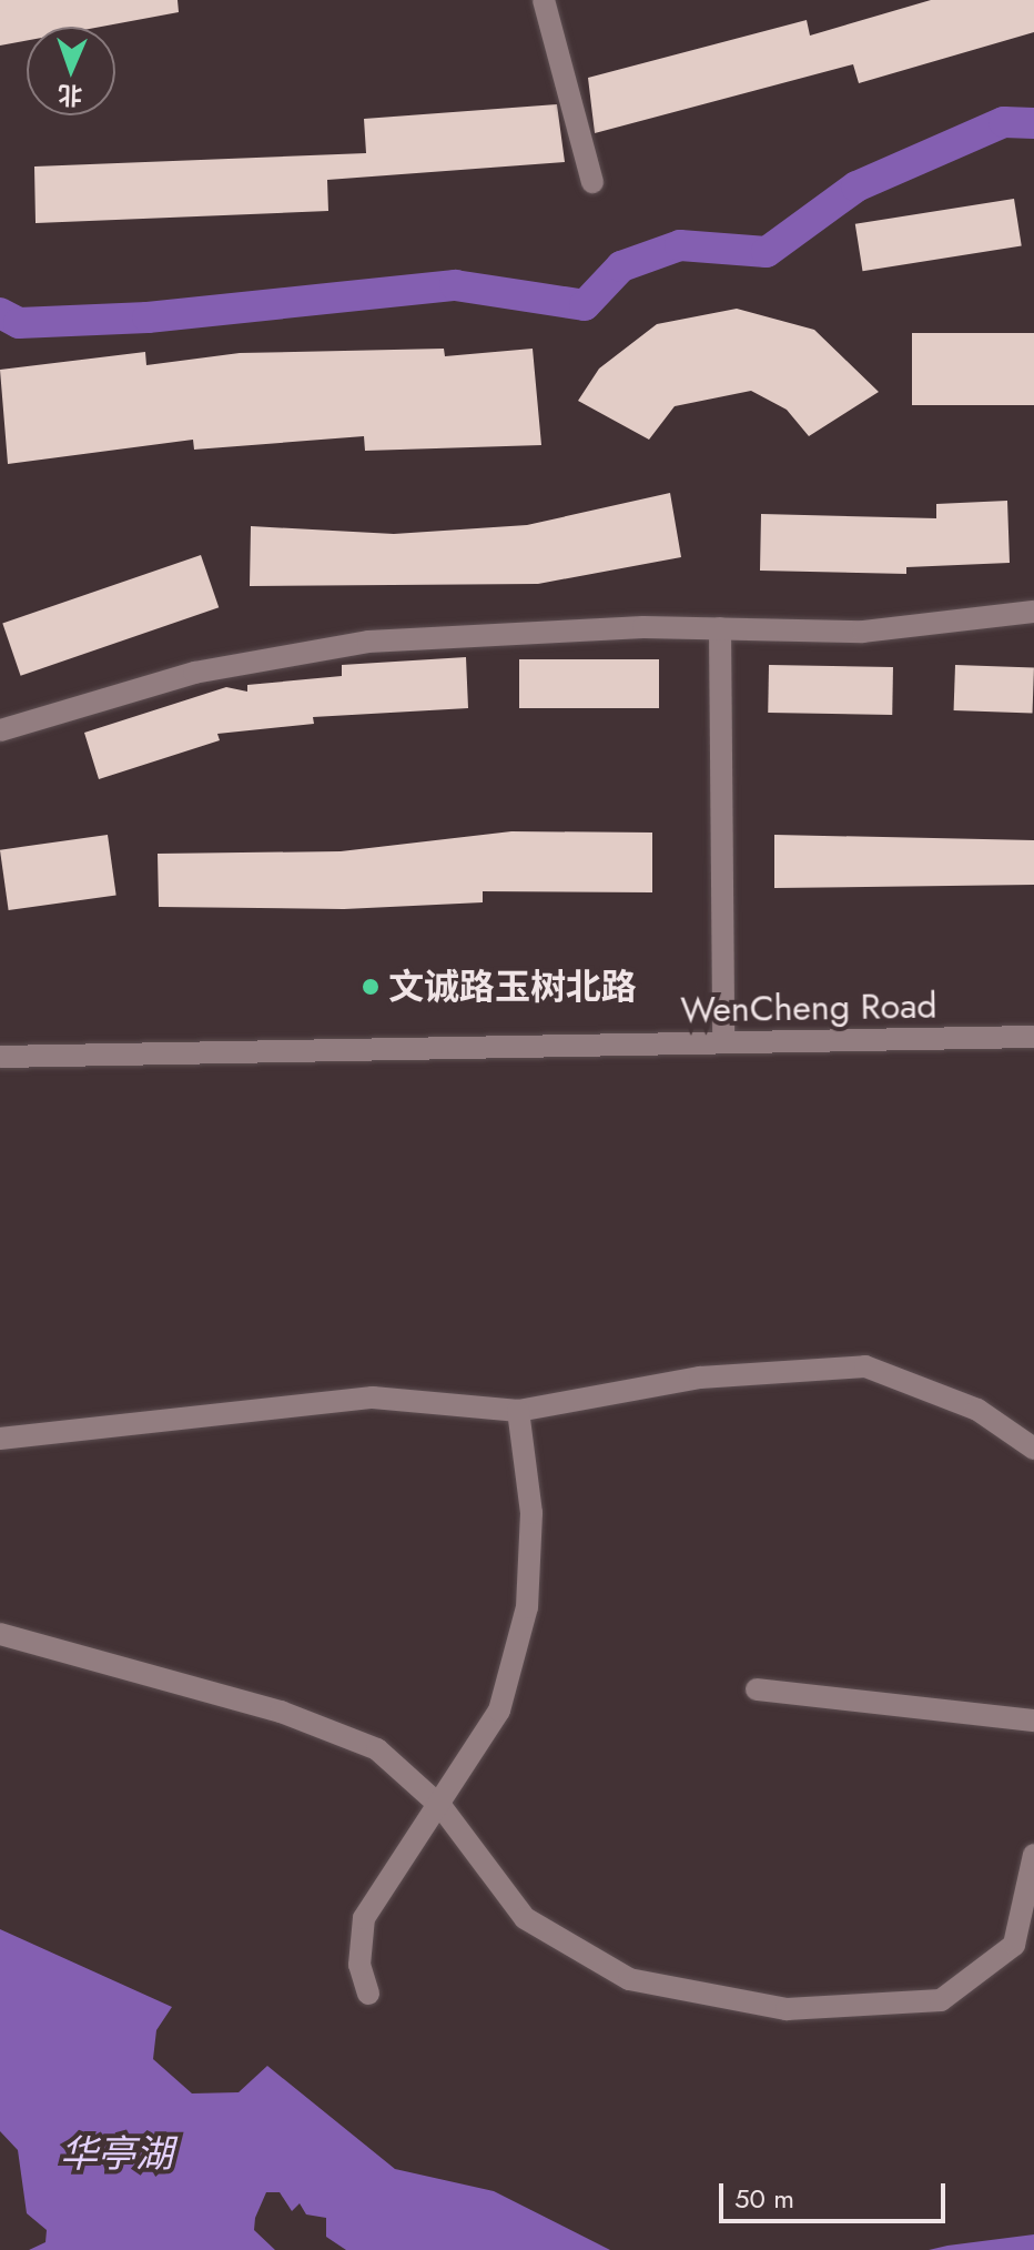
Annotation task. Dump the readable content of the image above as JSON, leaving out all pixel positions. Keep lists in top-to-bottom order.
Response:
{
  "streets": {
    "street": ["WenCheng Road"]
  },
  "water": ["华亭湖"],
  "places": ["文诚路玉树北路"],
  "scale_bar": "50 m",
  "north": "bottom"
}
